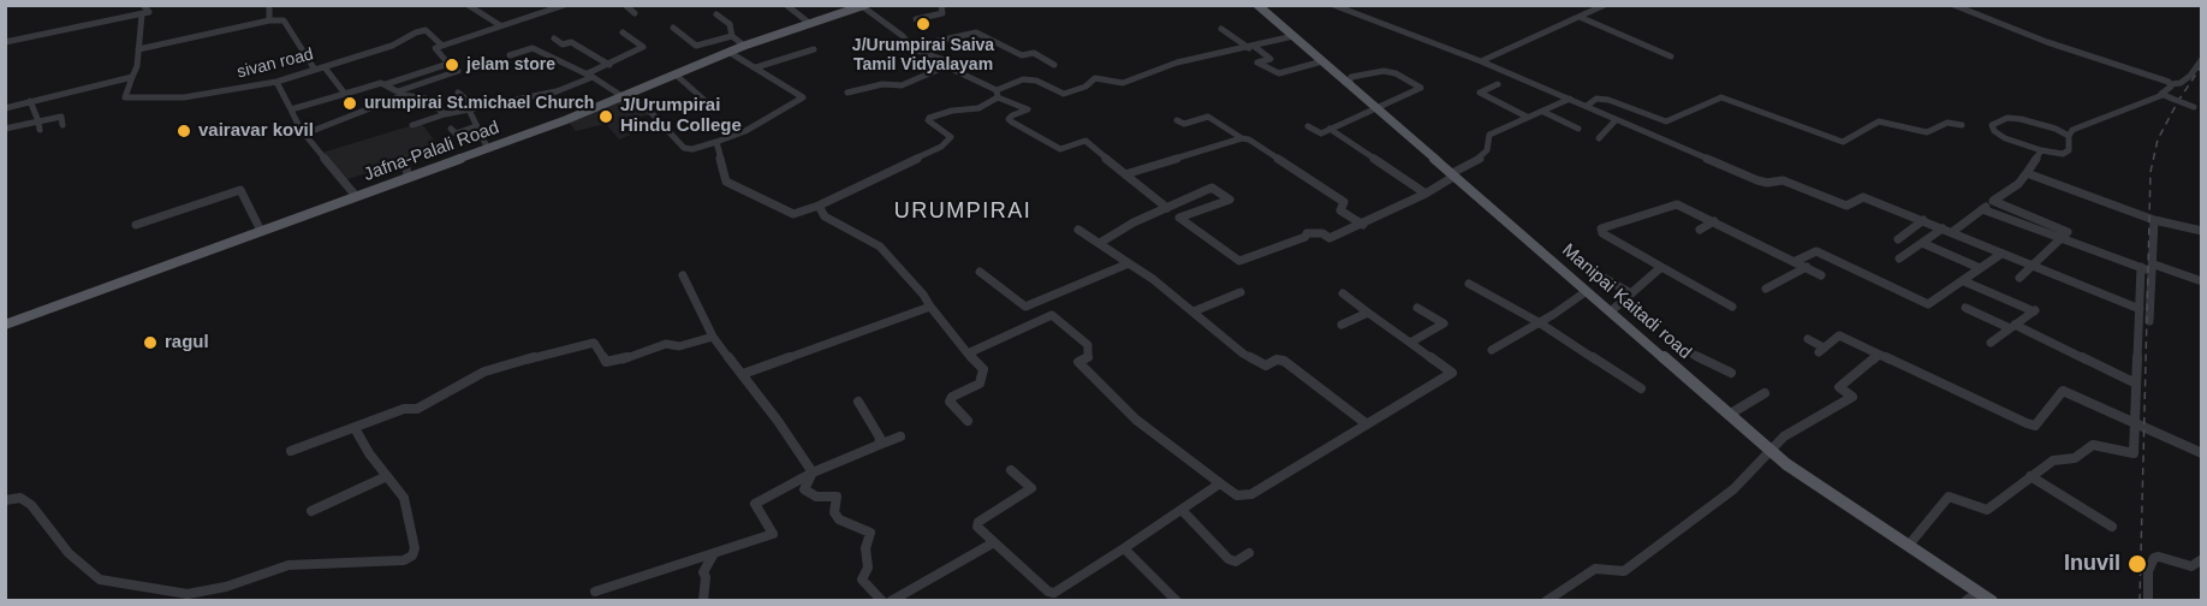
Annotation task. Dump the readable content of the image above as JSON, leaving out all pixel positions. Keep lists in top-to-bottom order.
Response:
{
  "streets": {
    "main road": ["Jafna-Palali Road", "Manipai Kaitadi road"],
    "street": ["sivan road"]
  },
  "districts": ["URUMPIRAI"],
  "places": [
    "J/Urumpirai Saiva Tamil Vidyalayam",
    "jelam store",
    "urumpirai St.michael Church",
    "J/Urumpirai Hindu College",
    "vairavar kovil",
    "ragul",
    "Inuvil"
  ]
}
